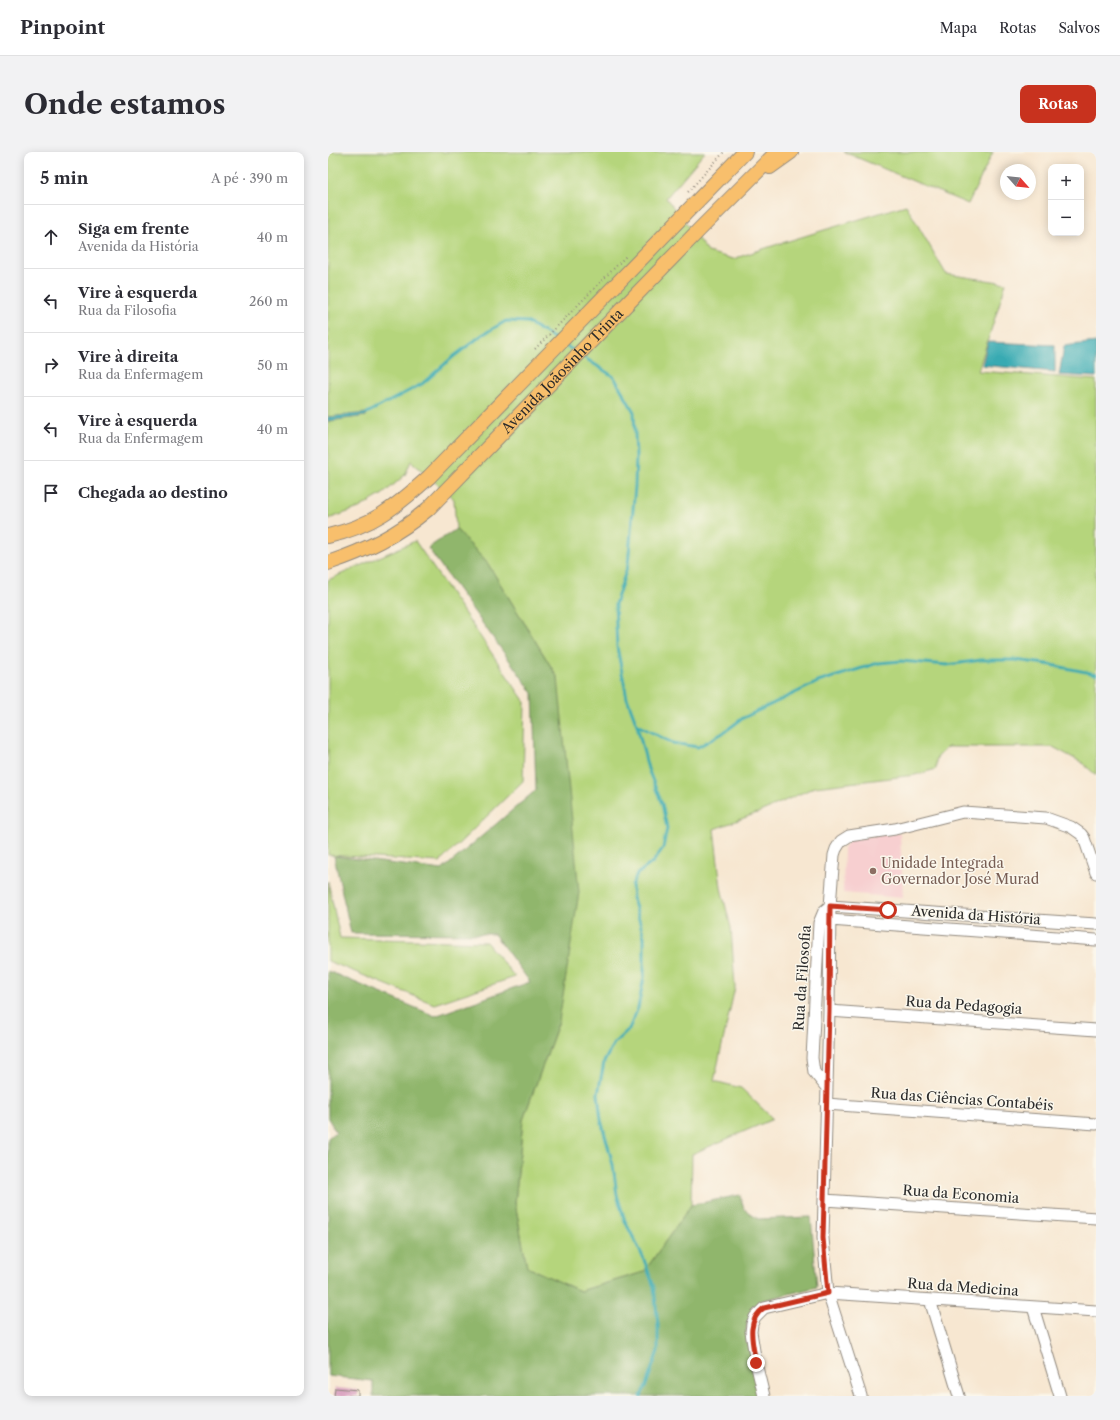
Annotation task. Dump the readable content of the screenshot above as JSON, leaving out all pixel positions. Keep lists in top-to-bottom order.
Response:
{
  "streets": {
    "main road": ["Avenida Joãosinho Trinta"],
    "street": [
      "Avenida da História",
      "Rua da Filosofia",
      "Rua da Pedagogia",
      "Rua das Ciências Contabéis",
      "Rua da Economia",
      "Rua da Medicina"
    ]
  },
  "crossings": [
    ["Avenida da História", "Rua da Filosofia"],
    ["Rua da Filosofia", "Rua da Pedagogia"],
    ["Rua da Filosofia", "Rua das Ciências Contabéis"],
    ["Rua da Filosofia", "Rua da Economia"],
    ["Rua da Filosofia", "Rua da Medicina"]
  ],
  "places": ["Unidade Integrada Governador José Murad"],
  "north": "bottom right",
  "page": {
    "header": "Pinpoint",
    "nav": ["Mapa", "Rotas", "Salvos"],
    "buttons": "Rotas",
    "title": "Onde estamos",
    "heading": ["5 min", "A pé · 390 m"],
    "map_buttons": ["+", "−"],
    "list": [
      ["Siga em frente", "Avenida da História", "40 m"],
      ["Vire à esquerda", "Rua da Filosofia", "260 m"],
      ["Vire à direita", "Rua da Enfermagem", "50 m"],
      ["Vire à esquerda", "Rua da Enfermagem", "40 m"],
      "Chegada ao destino"
    ]
  }
}
